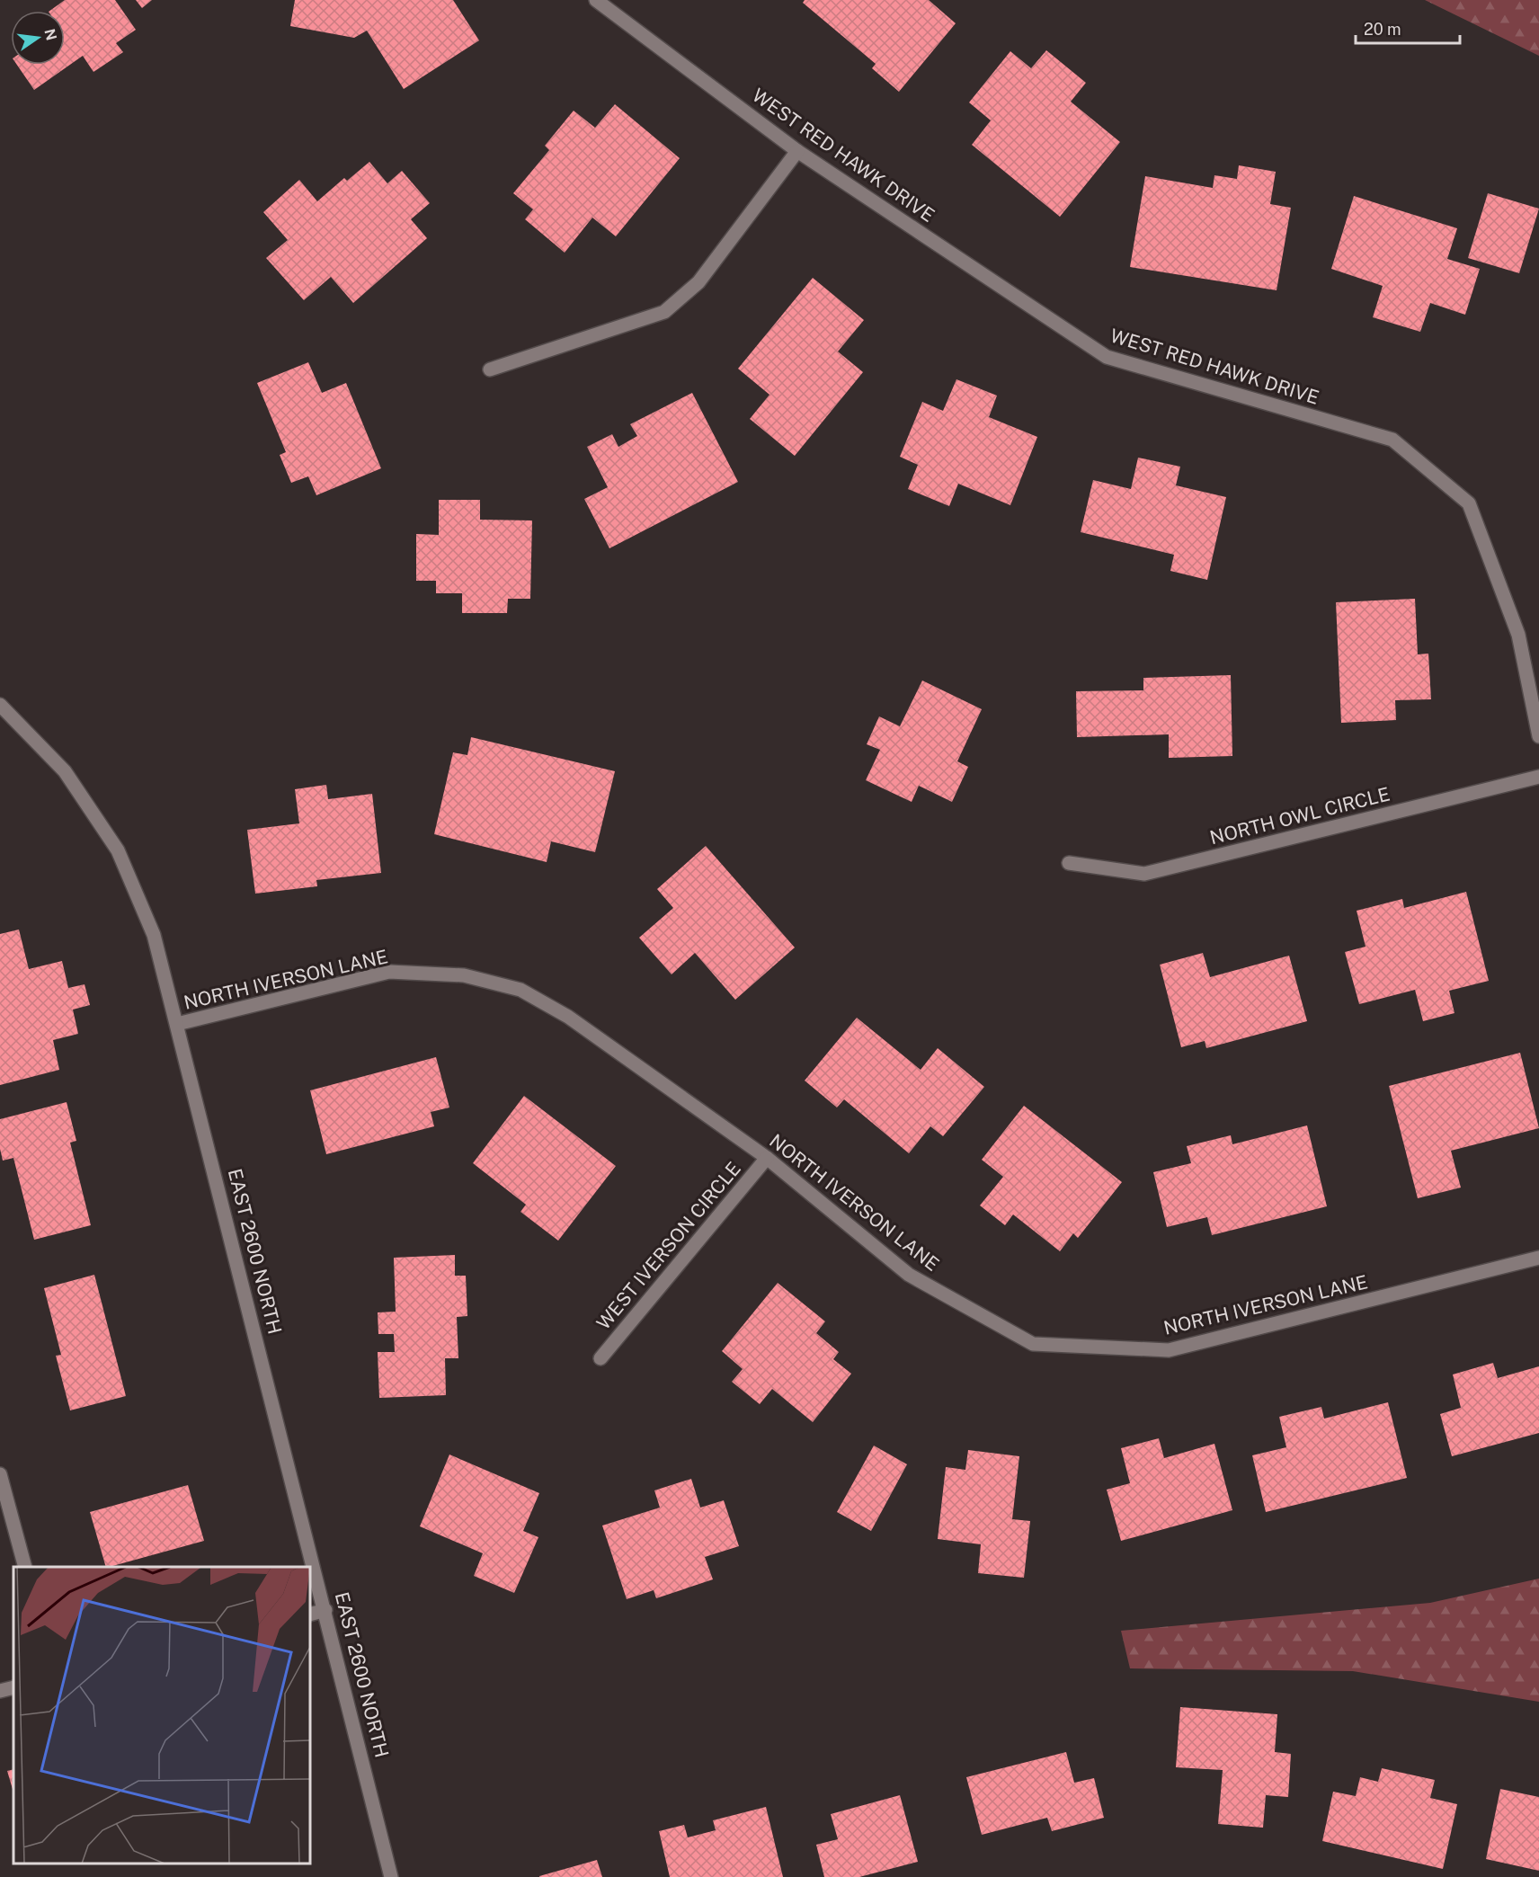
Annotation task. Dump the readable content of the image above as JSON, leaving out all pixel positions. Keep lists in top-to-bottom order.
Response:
{
  "streets": {
    "street": [
      "WEST RED HAWK DRIVE",
      "NORTH OWL CIRCLE",
      "NORTH IVERSON LANE",
      "WEST IVERSON CIRCLE",
      "EAST 2600 NORTH"
    ]
  },
  "crossings": [
    ["NORTH IVERSON LANE", "WEST IVERSON CIRCLE"],
    ["NORTH IVERSON LANE", "EAST 2600 NORTH"]
  ],
  "scale_bar": "20 m",
  "north": "right"
}
